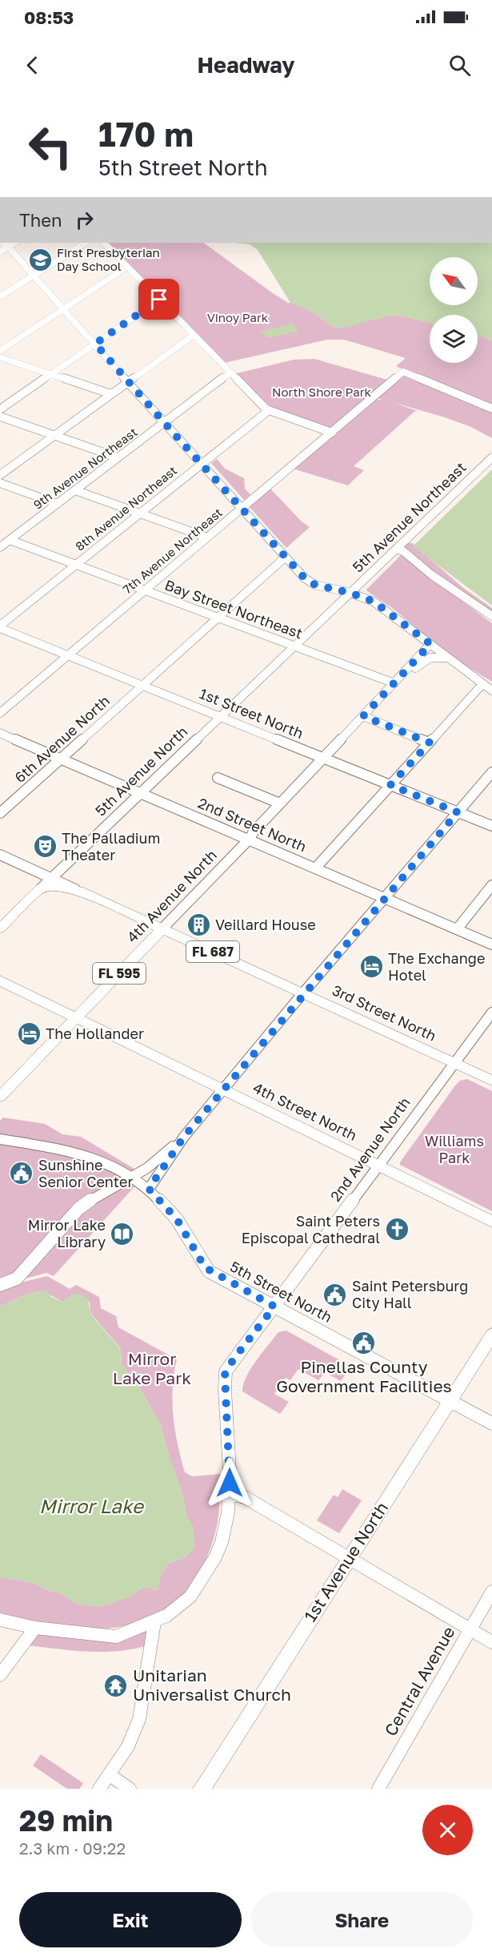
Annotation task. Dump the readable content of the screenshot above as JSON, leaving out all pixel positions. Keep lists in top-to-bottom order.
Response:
{
  "streets": {
    "main road": [
      "5th Avenue North",
      "4th Avenue North",
      "FL 687",
      "FL 595",
      "3rd Street North",
      "4th Street North",
      "1st Avenue North"
    ],
    "street": [
      "9th Avenue Northeast",
      "8th Avenue Northeast",
      "5th Avenue Northeast",
      "7th Avenue Northeast",
      "Bay Street Northeast",
      "1st Street North",
      "6th Avenue North",
      "2nd Street North",
      "2nd Avenue North",
      "5th Street North",
      "Central Avenue"
    ]
  },
  "crossings": [
    ["9th Avenue Northeast", "Bay Street Northeast"],
    ["8th Avenue Northeast", "Bay Street Northeast"],
    ["8th Avenue Northeast", "1st Street North"],
    ["5th Avenue Northeast", "Bay Street Northeast"],
    ["5th Avenue Northeast", "1st Street North"],
    ["5th Avenue Northeast", "5th Avenue North"],
    ["7th Avenue Northeast", "Bay Street Northeast"],
    ["7th Avenue Northeast", "1st Street North"],
    ["Bay Street Northeast", "6th Avenue North"],
    ["Bay Street Northeast", "4th Avenue North"],
    ["1st Street North", "6th Avenue North"],
    ["1st Street North", "5th Avenue North"],
    ["1st Street North", "4th Avenue North"],
    ["6th Avenue North", "2nd Street North"],
    ["5th Avenue North", "2nd Street North"],
    ["5th Avenue North", "3rd Street North"],
    ["2nd Street North", "4th Avenue North"],
    ["4th Avenue North", "3rd Street North"],
    ["4th Avenue North", "4th Street North"],
    ["3rd Street North", "2nd Avenue North"],
    ["4th Street North", "2nd Avenue North"],
    ["2nd Avenue North", "5th Street North"],
    ["5th Street North", "1st Avenue North"]
  ],
  "water": ["Mirror Lake"],
  "parks": [
    "Vinoy Park",
    "North Shore Park",
    "Williams Park",
    "Mirror Lake Park"
  ],
  "places": {
    "school or university": ["First Presbyterian Day School"],
    "theatre": ["The Palladium Theater"],
    "building": ["Veillard House"],
    "hotel": ["The Exchange Hotel", "The Hollander"],
    "public building": ["Sunshine Senior Center", "Saint Petersburg City Hall", "Pinellas County Government Facilities"],
    "church": ["Saint Peters Episcopal Cathedral"],
    "library": ["Mirror Lake Library"],
    "temple": ["Unitarian Universalist Church"]
  },
  "north": "top left",
  "page": {
    "status": "08:53",
    "header": "Headway",
    "turn": ["170 m", "5th Street North"],
    "then": "Then",
    "heading": ["29 min", "2.3 km · 09:22"],
    "buttons": ["Exit", "Share"]
  }
}
